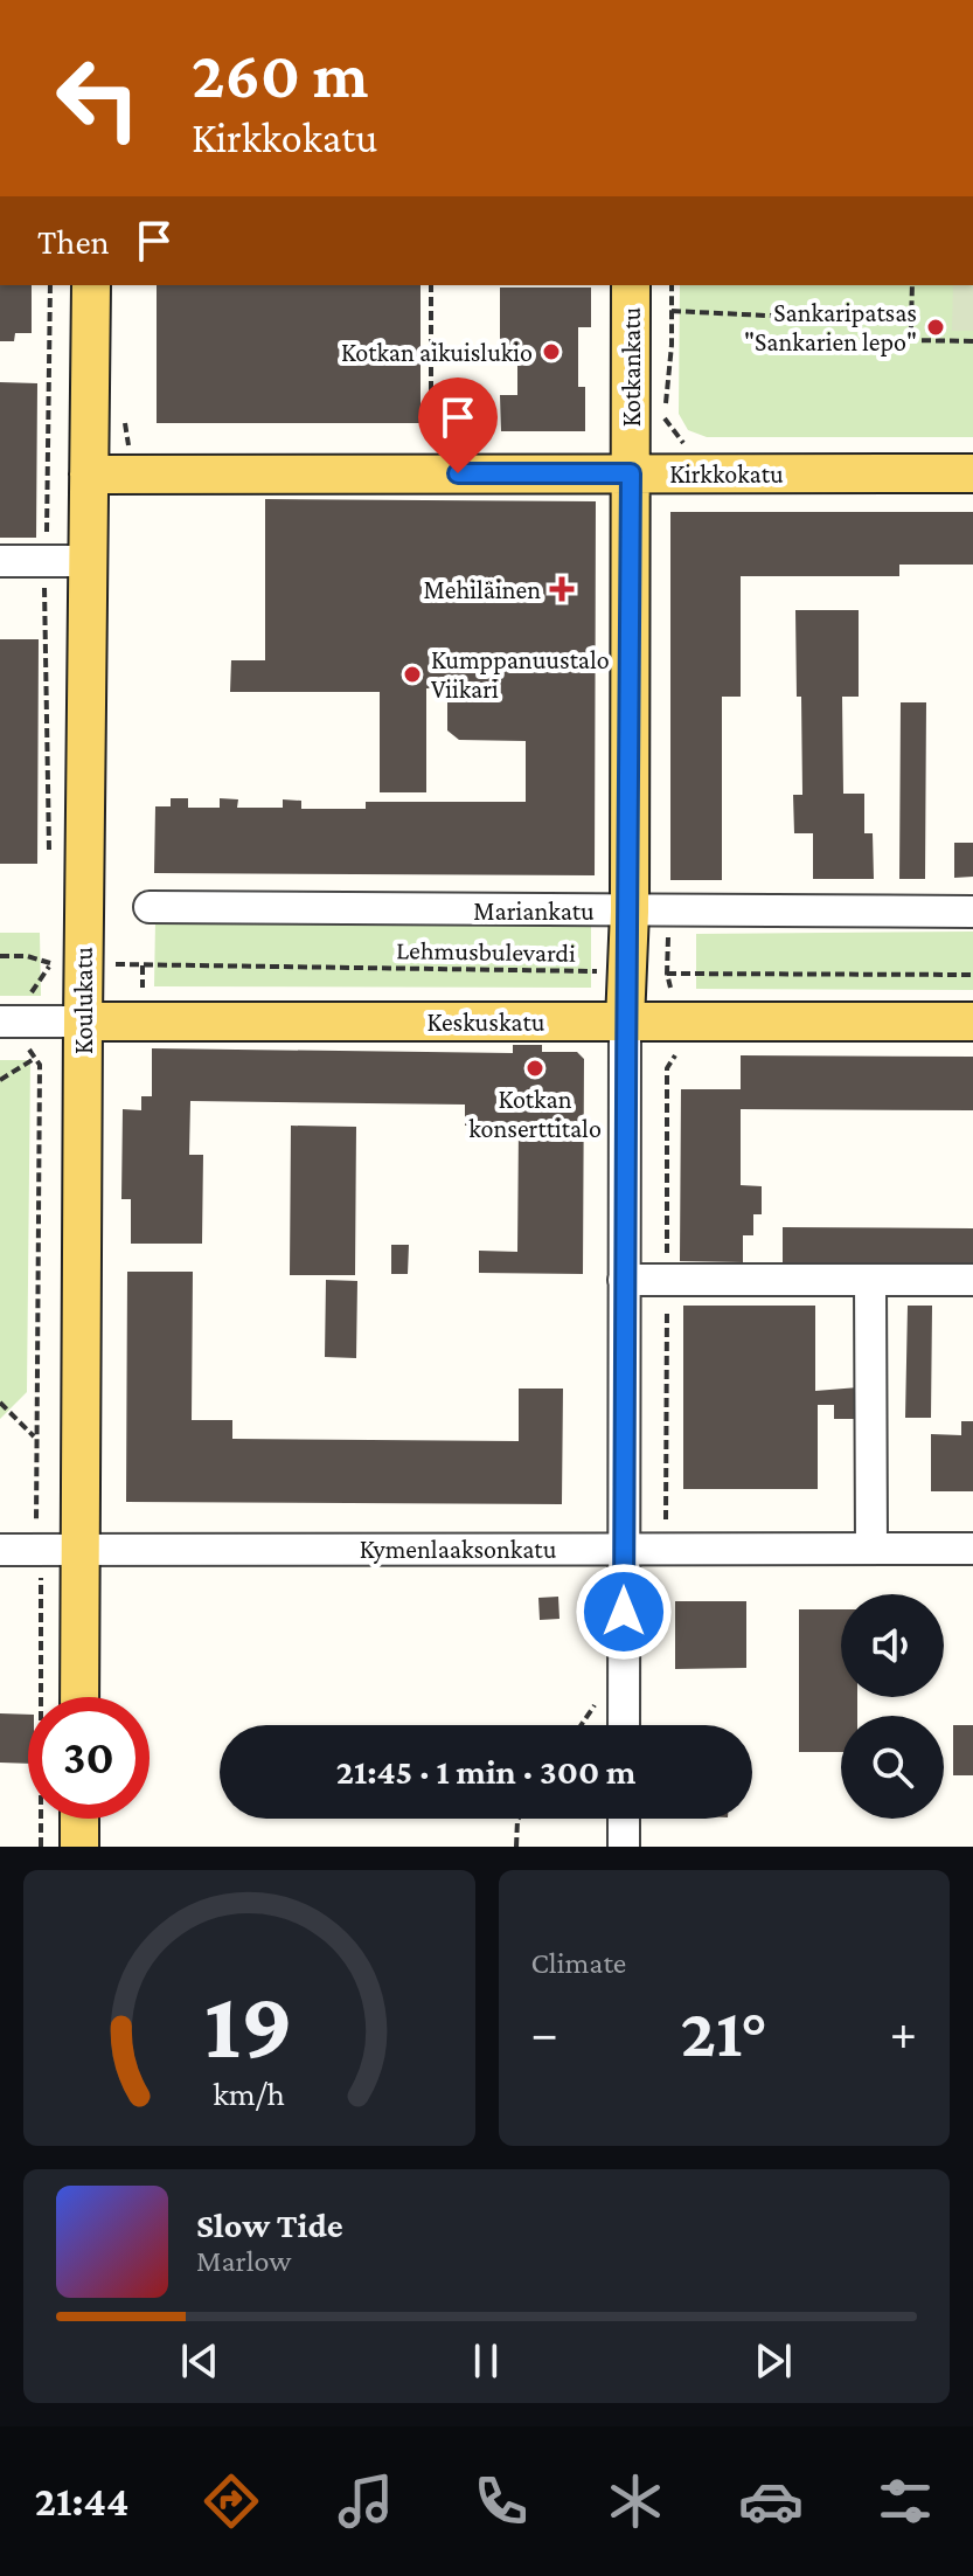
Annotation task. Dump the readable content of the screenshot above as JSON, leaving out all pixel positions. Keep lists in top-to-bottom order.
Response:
{
  "streets": {
    "main road": [
      "Kotkankatu",
      "Kirkkokatu",
      "Koulukatu",
      "Keskuskatu"
    ],
    "street": ["Mariankatu", "Kymenlaaksonkatu"],
    "path": ["Lehmusbulevardi"]
  },
  "crossings": [
    ["Kotkankatu", "Kirkkokatu"],
    ["Kotkankatu", "Mariankatu"],
    ["Kotkankatu", "Lehmusbulevardi"],
    ["Kotkankatu", "Keskuskatu"],
    ["Kotkankatu", "Kymenlaaksonkatu"],
    ["Kirkkokatu", "Koulukatu"],
    ["Koulukatu", "Keskuskatu"],
    ["Koulukatu", "Kymenlaaksonkatu"]
  ],
  "places": {
    "other": [
      "Sankaripatsas \"Sankarien lepo\"",
      "Kotkan aikuislukio",
      "Kumppanuustalo Viikari",
      "Kotkan konserttitalo"
    ],
    "health": ["Mehiläinen"]
  },
  "page": {
    "turn": ["260 m", "Kirkkokatu"],
    "then": "Then",
    "limit": "30",
    "trip": "21:45 · 1 min · 300 m",
    "tile": "Climate",
    "heat": ["−", "21°", "+"],
    "song": ["Slow Tide", "Marlow"],
    "tabs": "21:44",
    "gauge": ["19", "km/h"]
  }
}
